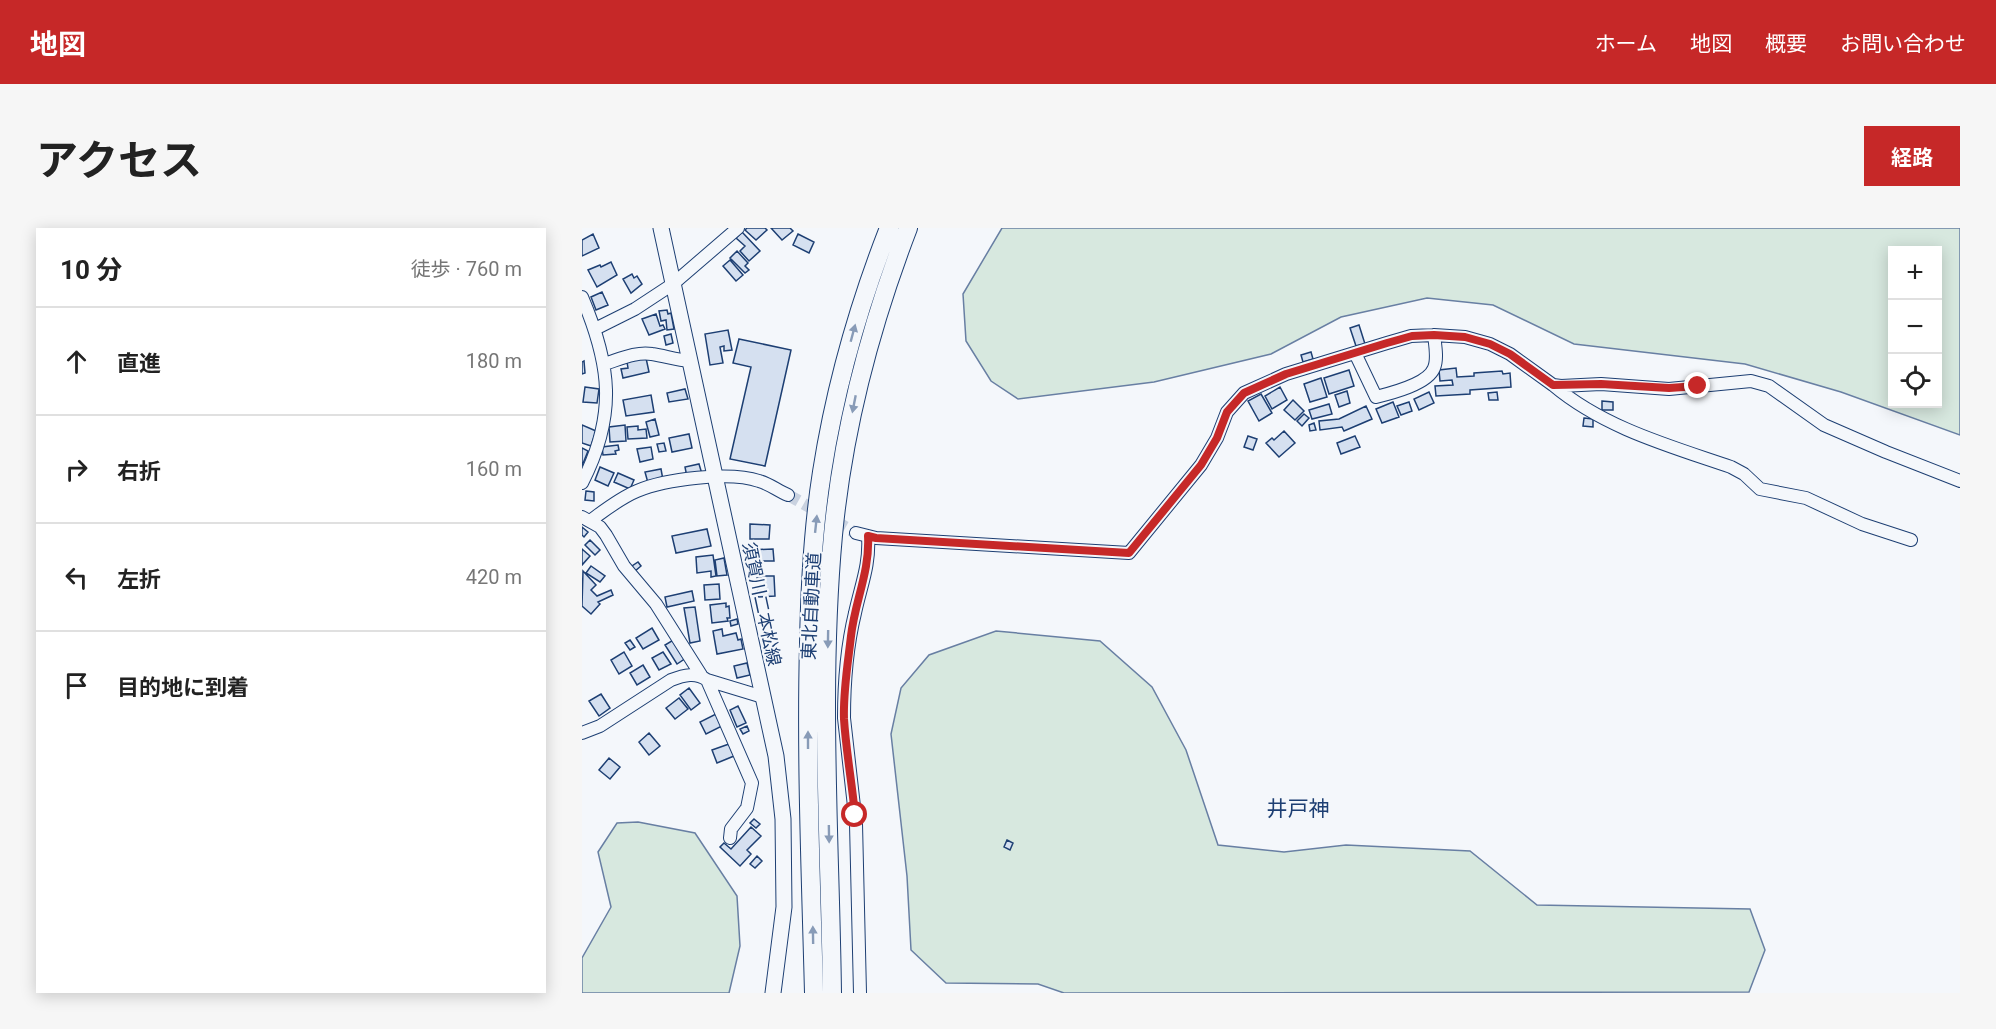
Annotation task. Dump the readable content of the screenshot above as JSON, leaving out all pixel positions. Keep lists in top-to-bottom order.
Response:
{
  "streets": {
    "highway": ["東北自動車道"],
    "main road": ["須賀川二本松線"]
  },
  "districts": ["井戸神"],
  "page": {
    "header": "地図",
    "nav": [
      "ホーム",
      "地図",
      "概要",
      "お問い合わせ"
    ],
    "title": "アクセス",
    "buttons": "経路",
    "heading": ["10 分", "徒歩 · 760 m"],
    "map_buttons": ["+", "−"],
    "list": [
      ["直進", "180 m"],
      ["右折", "160 m"],
      ["左折", "420 m"],
      "目的地に到着"
    ]
  }
}
